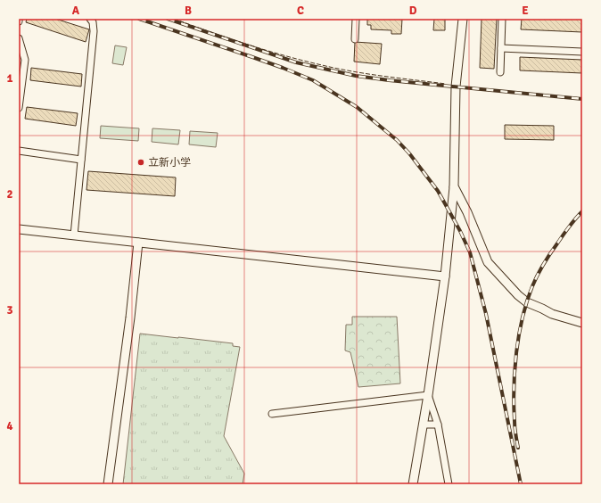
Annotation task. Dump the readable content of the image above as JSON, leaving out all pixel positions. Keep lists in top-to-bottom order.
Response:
{
  "places": ["立新小学"],
  "grid": {
    "columns": [
      "A",
      "B",
      "C",
      "D",
      "E"
    ],
    "rows": [
      "1",
      "2",
      "3",
      "4"
    ]
  }
}
